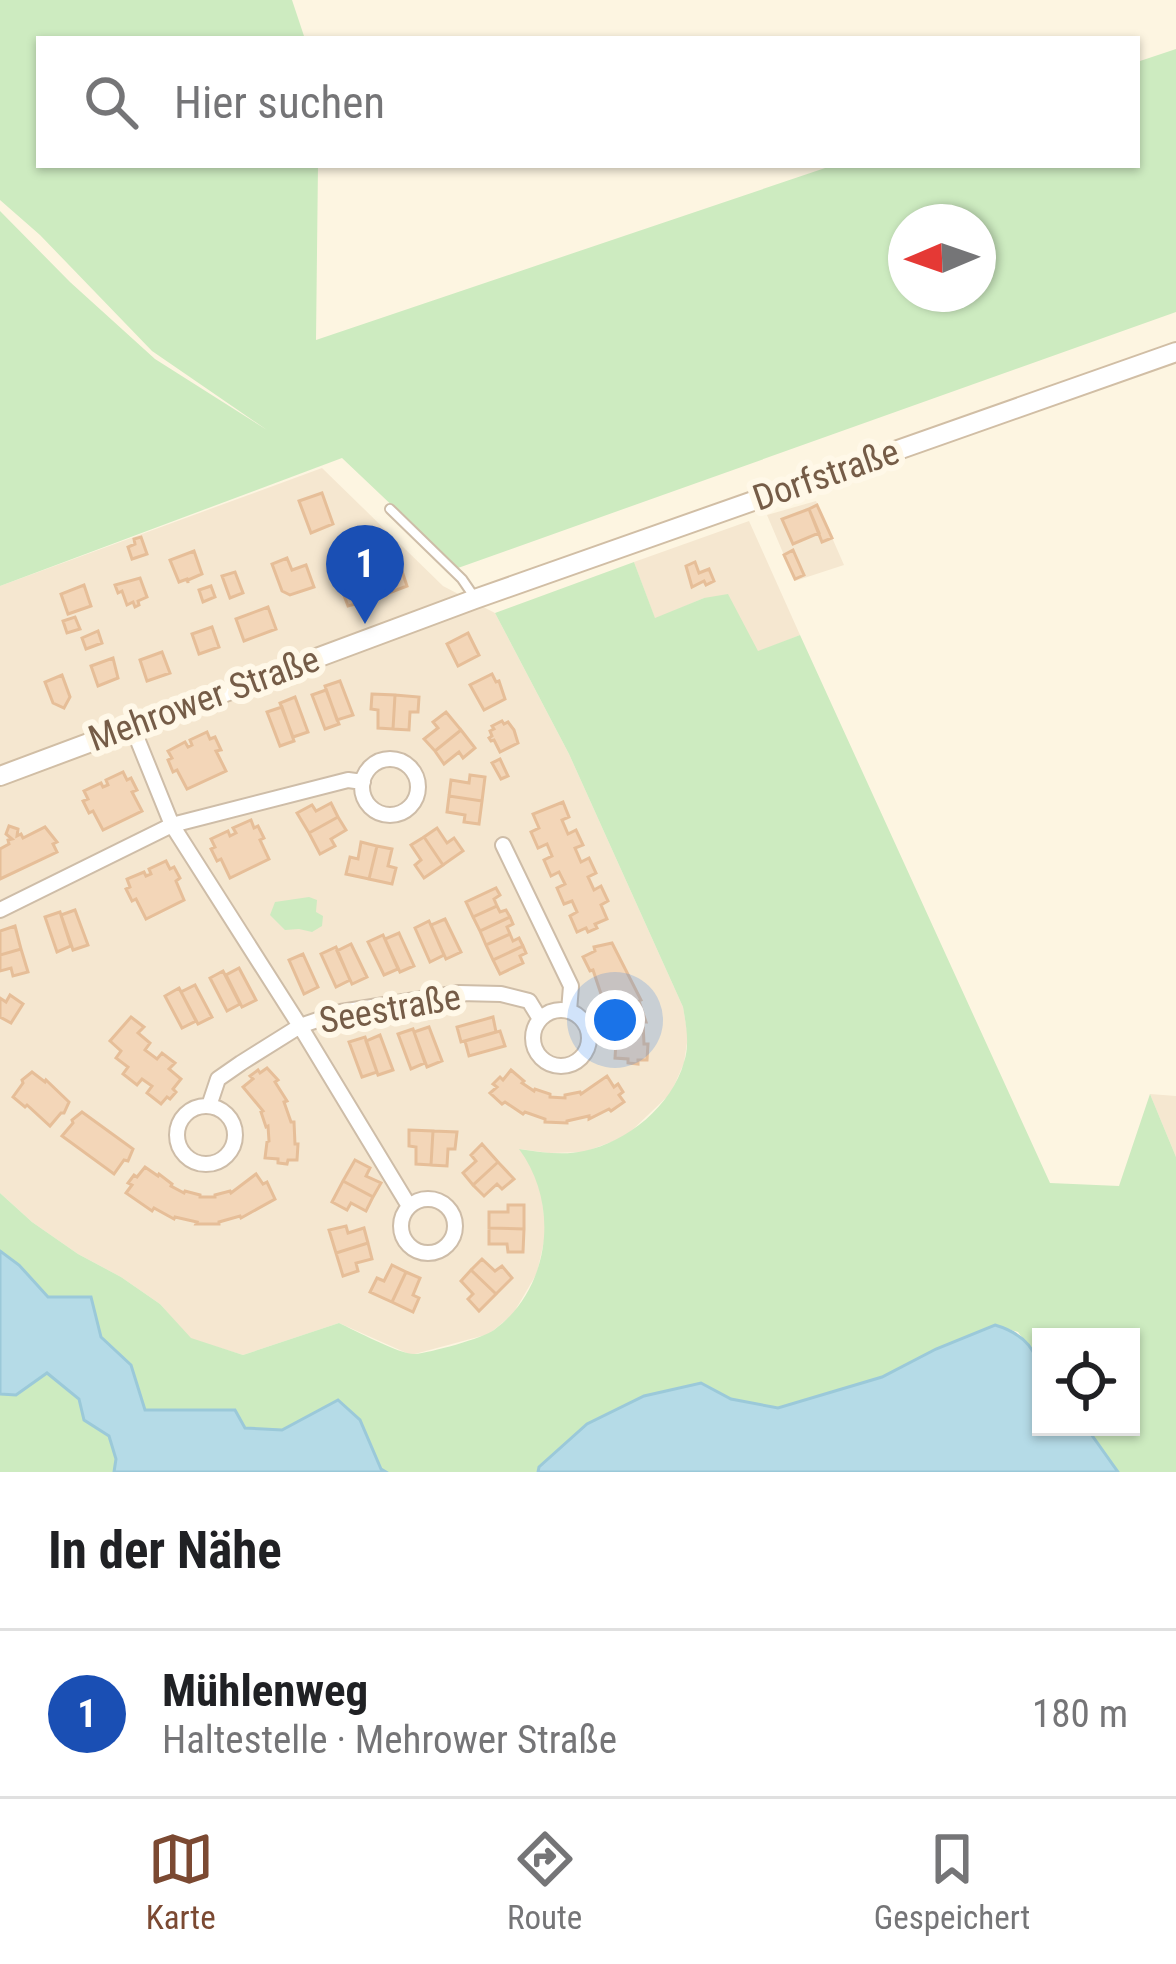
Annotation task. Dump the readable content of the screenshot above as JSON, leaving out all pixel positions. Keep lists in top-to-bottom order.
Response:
{
  "streets": {
    "main road": ["Dorfstraße", "Mehrower Straße"],
    "street": ["Seestraße"]
  },
  "crossings": [
    ["Dorfstraße", "Mehrower Straße"],
    ["Mehrower Straße", "Seestraße"]
  ],
  "north": "left",
  "page": {
    "search": "Hier suchen",
    "pins": "1",
    "heading": "In der Nähe",
    "list": [
      {
        "mark": "1",
        "name": "Mühlenweg",
        "note": "Haltestelle · Mehrower Straße",
        "value": "180 m"
      }
    ],
    "nav": ["Karte", "Route", "Gespeichert"]
  }
}
